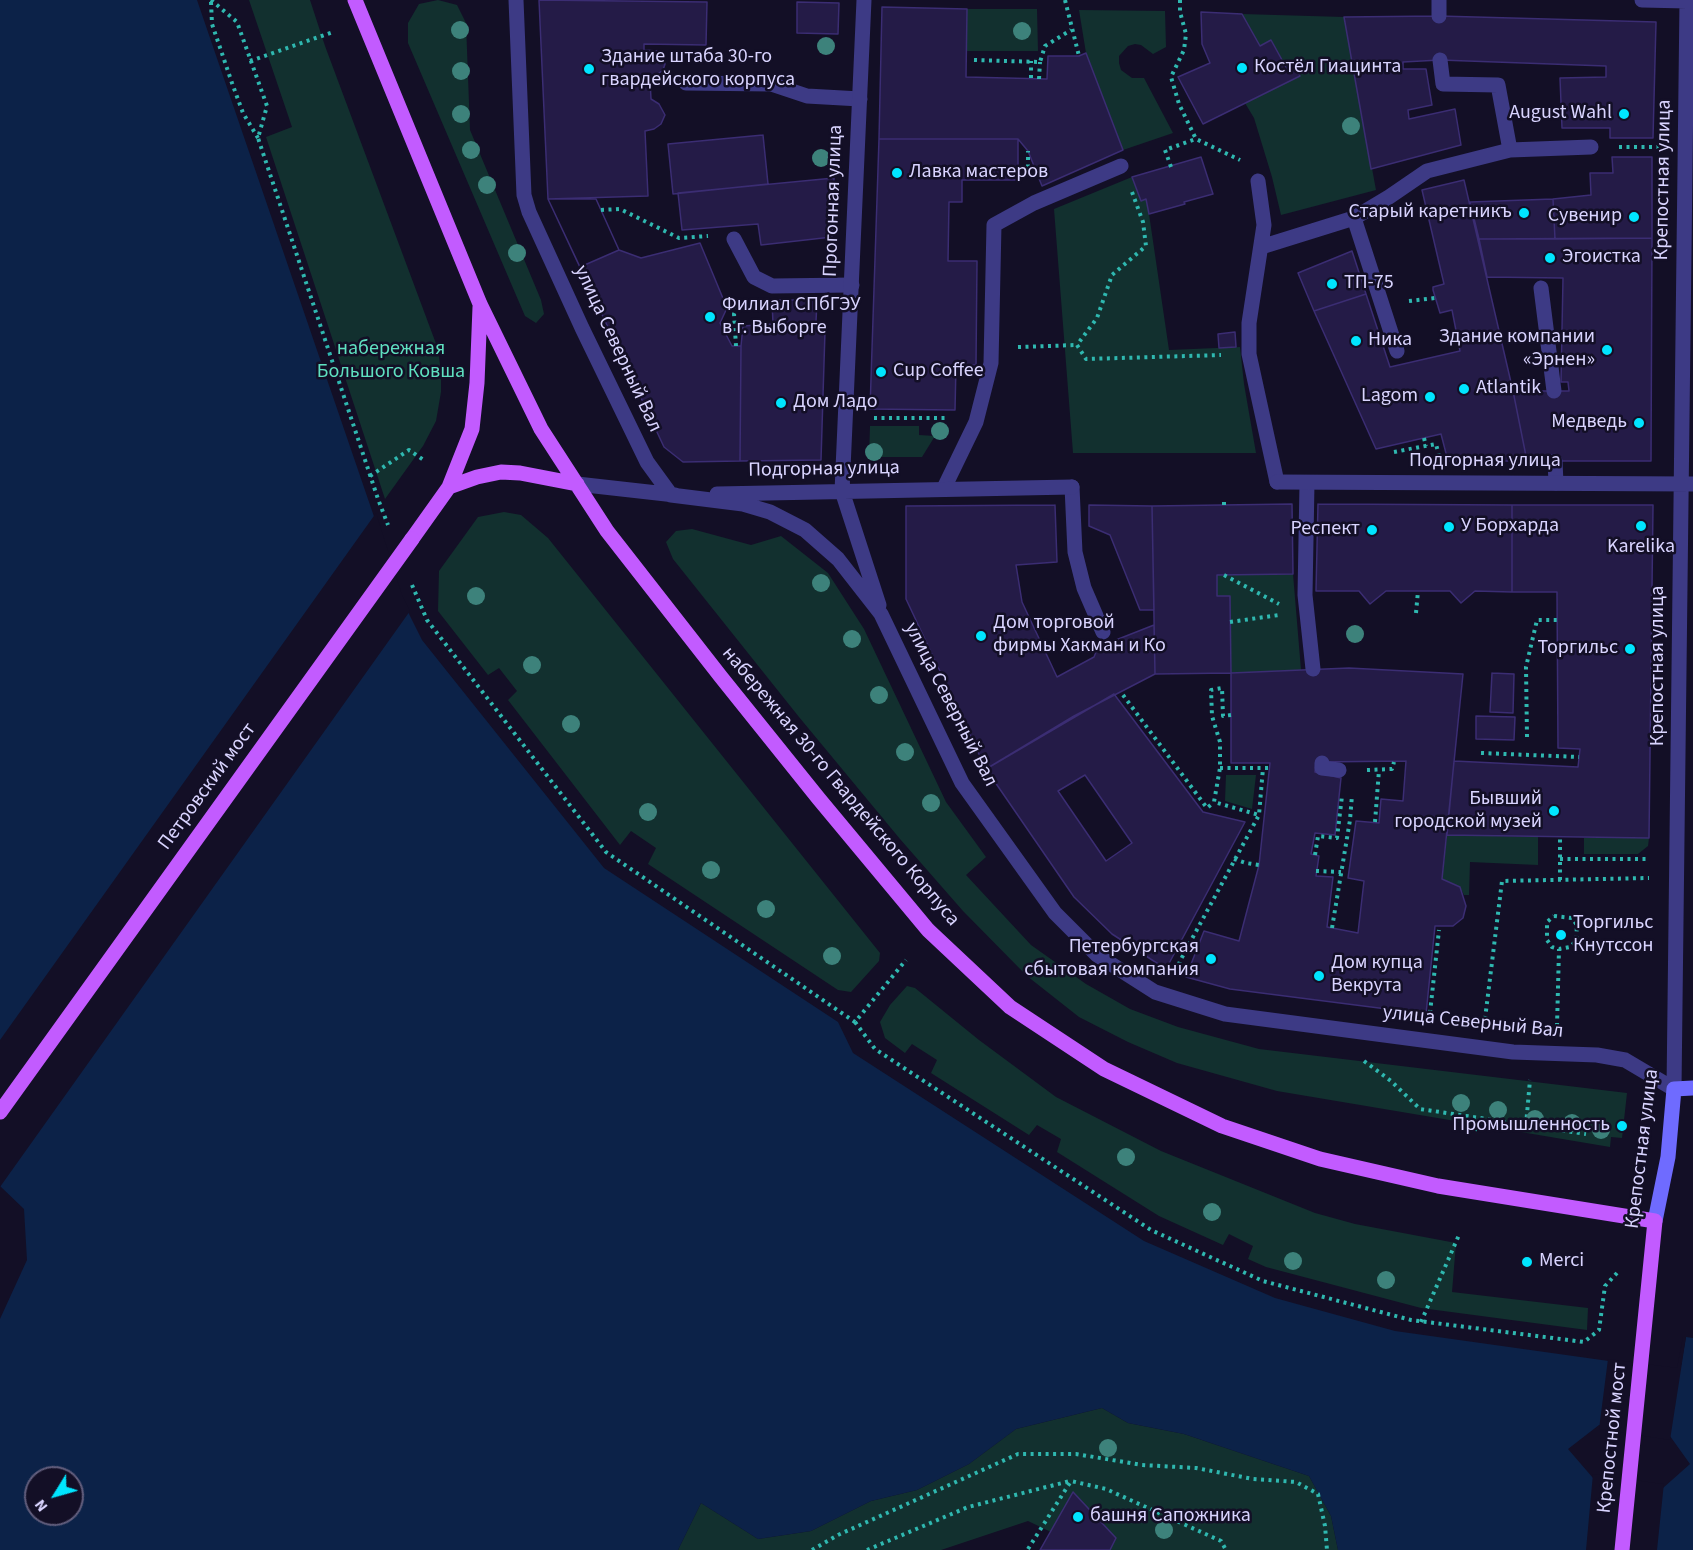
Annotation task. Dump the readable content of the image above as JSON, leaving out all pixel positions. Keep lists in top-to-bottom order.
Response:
{
  "streets": {
    "main road": [
      "Крепостная улица",
      "Петровский мост",
      "набережная 30-го Гвардейского Корпуса",
      "Крепостной мост"
    ],
    "street": ["Прогонная улица", "улица Северный Вал", "Подгорная улица"]
  },
  "crossings": [
    ["Крепостная улица", "улица Северный Вал"],
    ["Крепостная улица", "Подгорная улица"],
    ["Крепостная улица", "набережная 30-го Гвардейского Корпуса"],
    ["Крепостная улица", "Крепостной мост"],
    ["Прогонная улица", "улица Северный Вал"],
    ["Прогонная улица", "Подгорная улица"],
    ["улица Северный Вал", "Подгорная улица"],
    ["Подгорная улица", "набережная 30-го Гвардейского Корпуса"],
    ["Петровский мост", "набережная 30-го Гвардейского Корпуса"]
  ],
  "parks": ["набережная Большого Ковша"],
  "places": [
    "Костёл Гиацинта",
    "Здание штаба 30-го гвардейского корпуса",
    "August Wahl",
    "Лавка мастеров",
    "Старый каретникъ",
    "Сувенир",
    "Эгоистка",
    "ТП-75",
    "Филиал СПбГЭУ в г. Выборге",
    "Ника",
    "Здание компании «Эрнен»",
    "Cup Coffee",
    "Atlantik",
    "Lagom",
    "Дом Ладо",
    "Медведь",
    "Karelika",
    "У Борхарда",
    "Респект",
    "Дом торговой фирмы Хакман и Ко",
    "Торгильс",
    "Бывший городской музей",
    "Торгильс Кнутссон",
    "Петербургская сбытовая компания",
    "Дом купца Векрута",
    "Промышленность",
    "Merci",
    "башня Сапожника"
  ],
  "north": "bottom left"
}
